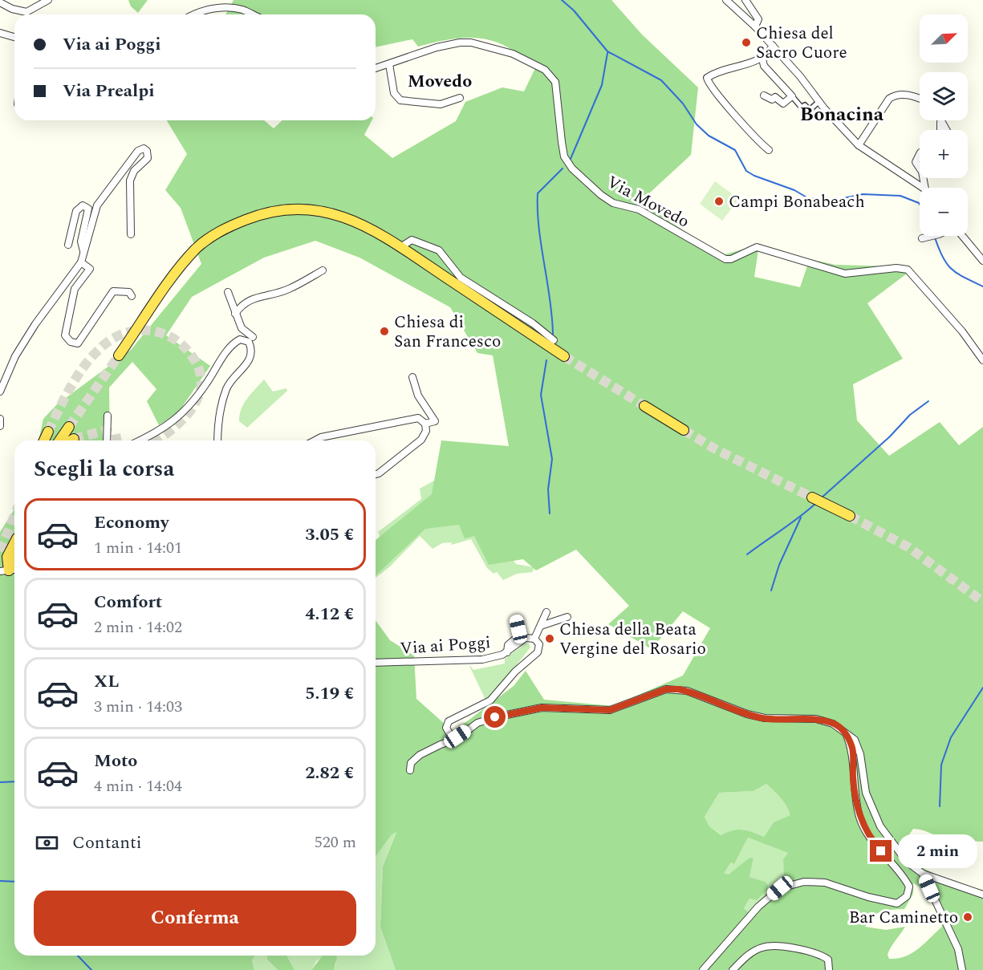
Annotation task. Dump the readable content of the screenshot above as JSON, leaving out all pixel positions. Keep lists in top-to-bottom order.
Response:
{
  "streets": {
    "street": ["Via Movedo", "Via ai Poggi"]
  },
  "districts": ["Movedo", "Bonacina"],
  "places": [
    "Chiesa del Sacro Cuore",
    "Campi Bonabeach",
    "Chiesa di San Francesco",
    "Chiesa della Beata Vergine del Rosario",
    "Bar Caminetto"
  ],
  "north": "top right",
  "page": {
    "map_buttons": ["+", "−"],
    "banner": ["Via ai Poggi", "Via Prealpi"],
    "heading": "Scegli la corsa",
    "list": [
      {
        "name": "Economy",
        "note": "1 min · 14:01",
        "value": "3.05 €"
      },
      {
        "name": "Comfort",
        "note": "2 min · 14:02",
        "value": "4.12 €"
      },
      {
        "name": "XL",
        "note": "3 min · 14:03",
        "value": "5.19 €"
      },
      {
        "name": "Moto",
        "note": "4 min · 14:04",
        "value": "2.82 €"
      }
    ],
    "pay": ["Contanti", "520 m"],
    "bubble": "2 min",
    "buttons": "Conferma"
  }
}
